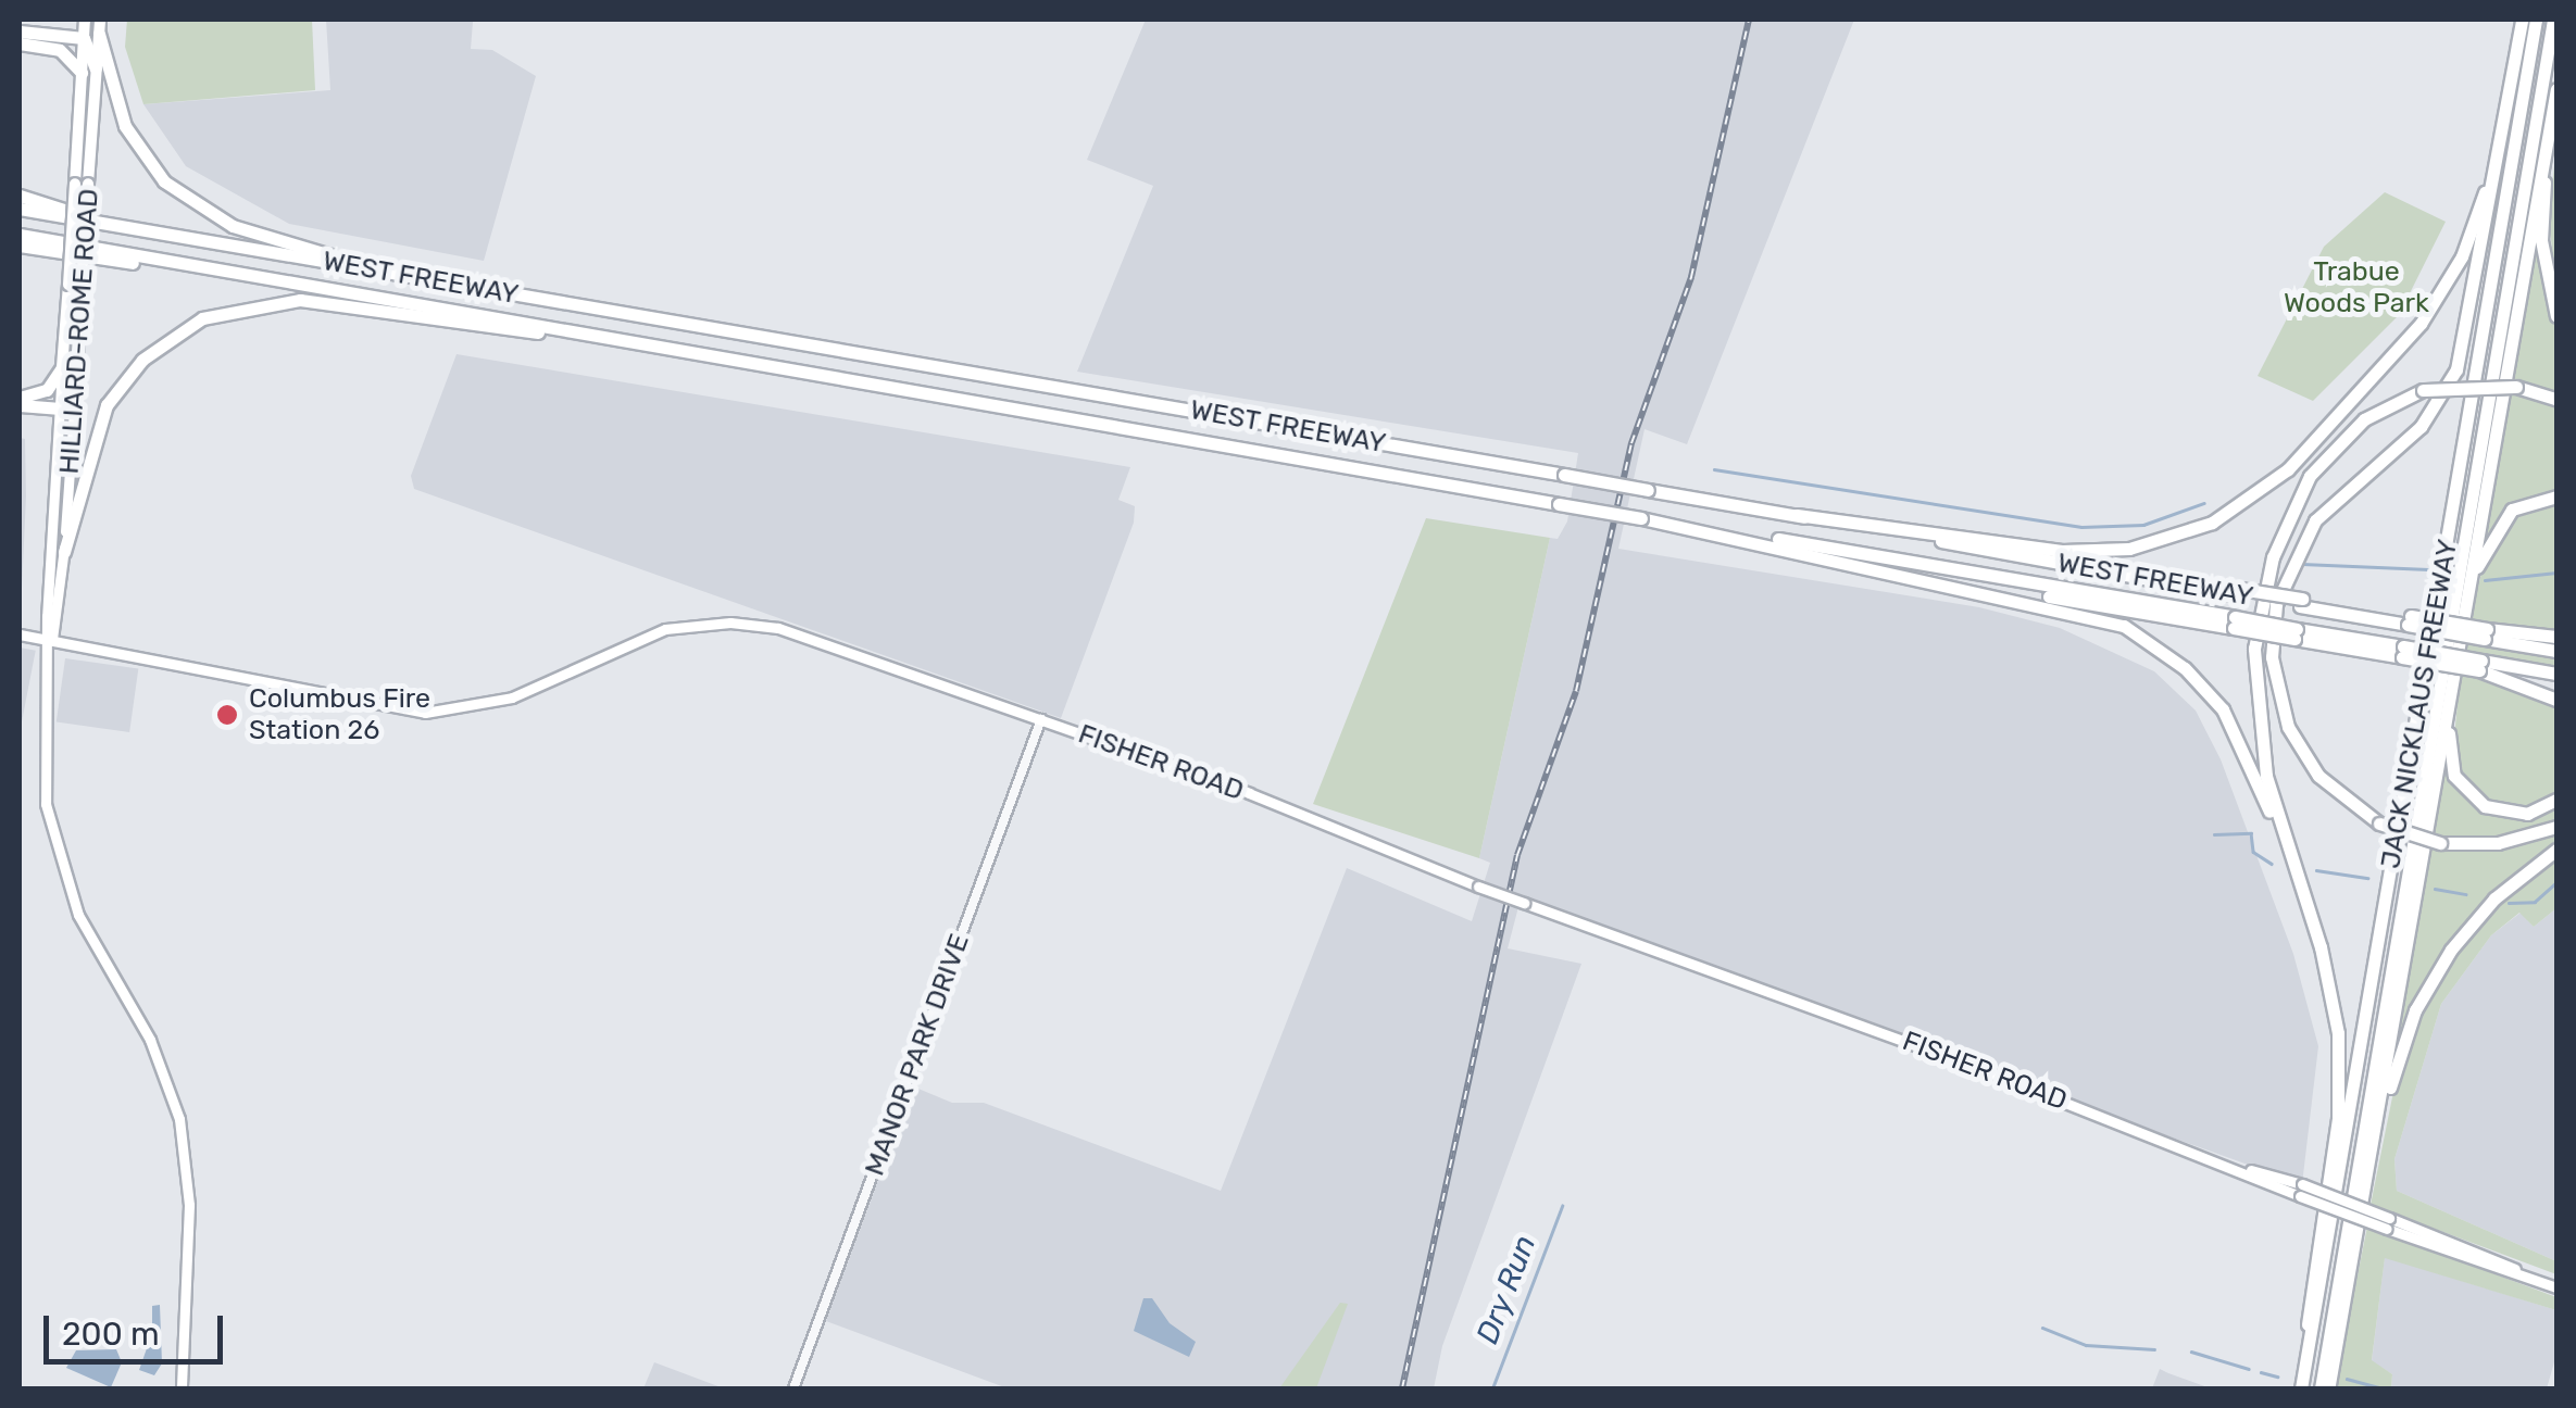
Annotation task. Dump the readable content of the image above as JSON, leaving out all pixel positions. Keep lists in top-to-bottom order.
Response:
{
  "streets": {
    "highway": ["WEST FREEWAY", "JACK NICKLAUS FREEWAY"],
    "main road": ["HILLIARD-ROME ROAD", "FISHER ROAD"],
    "street": ["MANOR PARK DRIVE"]
  },
  "crossings": [
    ["HILLIARD-ROME ROAD", "FISHER ROAD"],
    ["FISHER ROAD", "MANOR PARK DRIVE"]
  ],
  "water": ["Dry Run"],
  "parks": ["Trabue Woods Park"],
  "places": ["Columbus Fire Station 26"],
  "scale_bar": "200 m"
}
